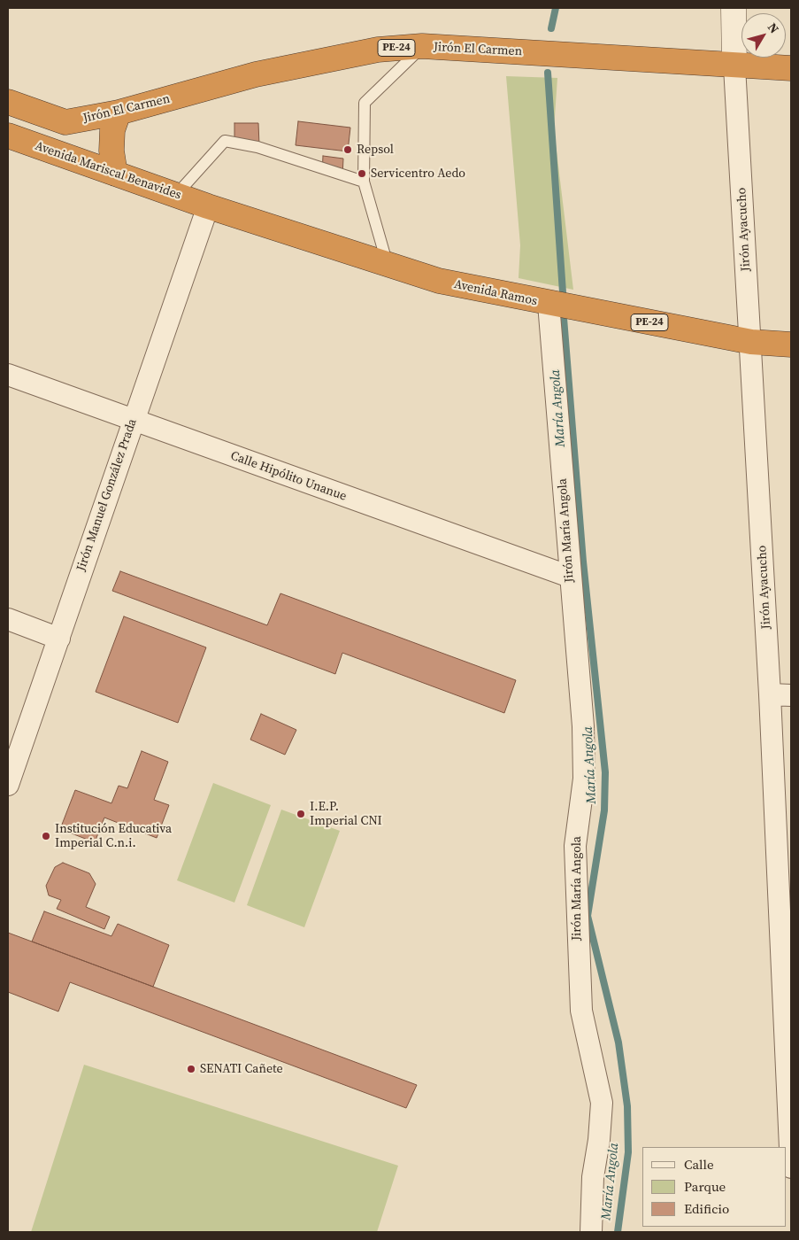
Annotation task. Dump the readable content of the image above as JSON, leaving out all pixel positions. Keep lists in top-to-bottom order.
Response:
{
  "streets": {
    "highway": [
      "PE-24",
      "Jirón El Carmen",
      "Avenida Mariscal Benavides",
      "Avenida Ramos"
    ],
    "street": [
      "Jirón Ayacucho",
      "Calle Hipólito Unanue",
      "Jirón Manuel González Prada",
      "Jirón María Angola"
    ]
  },
  "crossings": [
    ["Jirón El Carmen", "Jirón Ayacucho"],
    ["Avenida Mariscal Benavides", "Avenida Ramos"],
    ["Avenida Mariscal Benavides", "Jirón Manuel González Prada"],
    ["Jirón Ayacucho", "Avenida Ramos"],
    ["Avenida Ramos", "Jirón Manuel González Prada"],
    ["Avenida Ramos", "Jirón María Angola"],
    ["Calle Hipólito Unanue", "Jirón Manuel González Prada"],
    ["Calle Hipólito Unanue", "Jirón María Angola"]
  ],
  "water": ["María Angola"],
  "places": [
    "Repsol",
    "Servicentro Aedo",
    "I.E.P. Imperial CNI",
    "Institución Educativa Imperial C.n.i.",
    "SENATI Cañete"
  ],
  "legend": ["Calle", "Parque", "Edificio"],
  "north": "top right"
}
